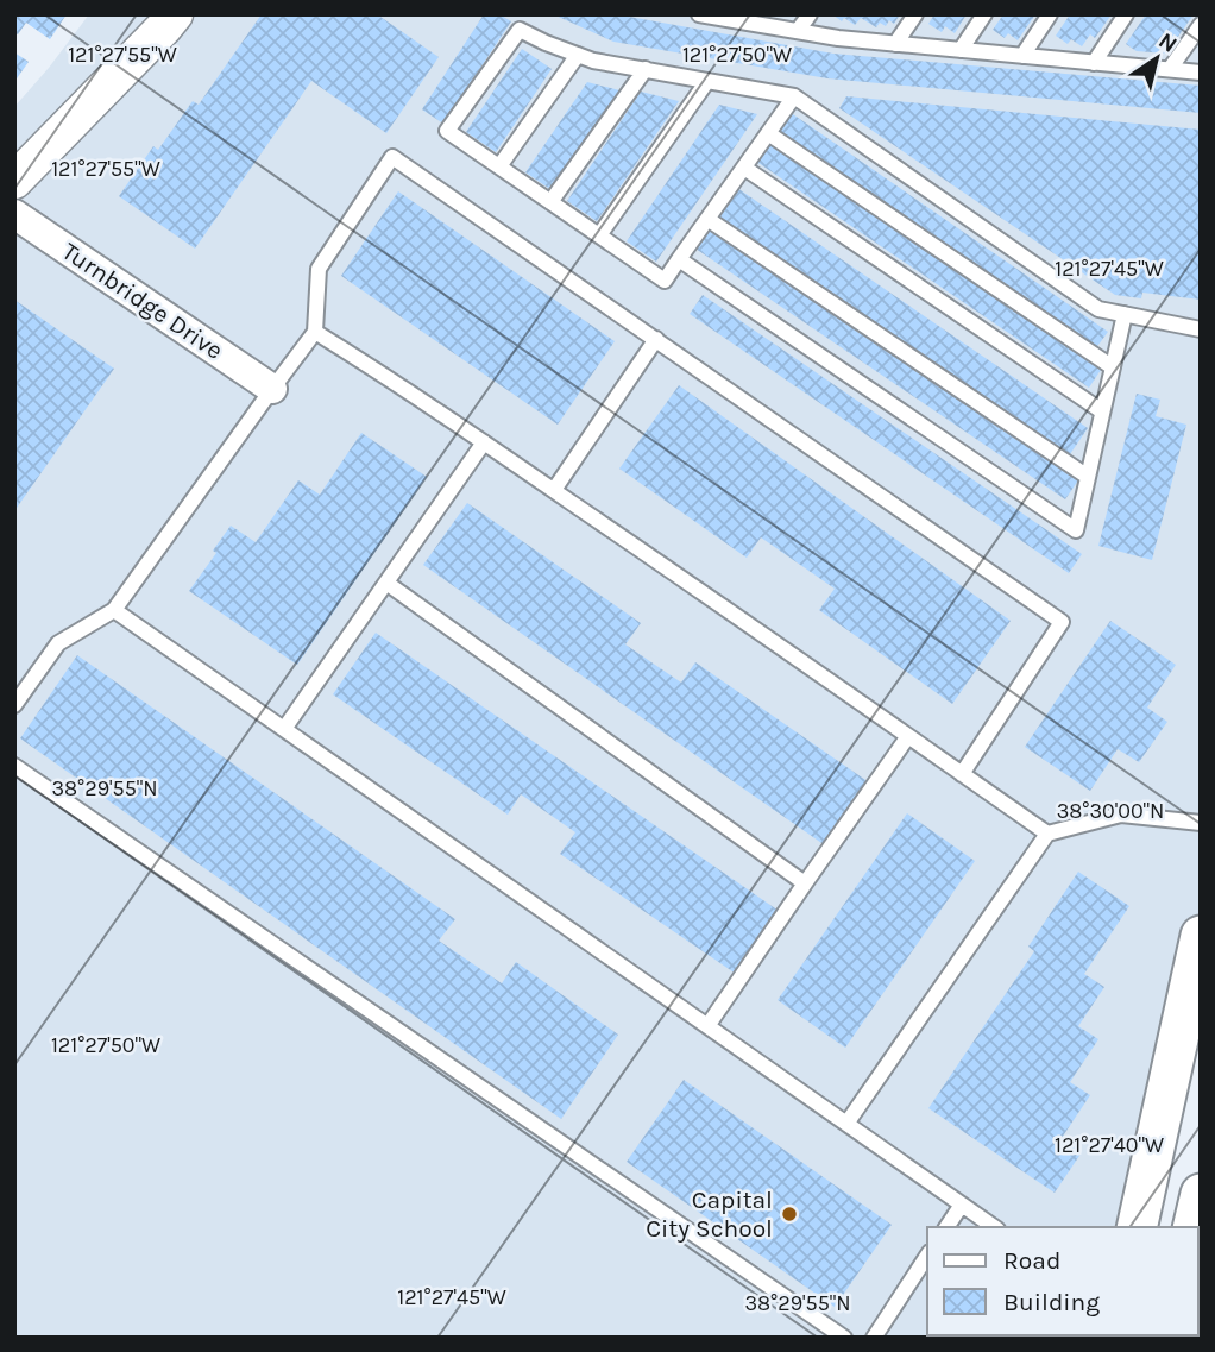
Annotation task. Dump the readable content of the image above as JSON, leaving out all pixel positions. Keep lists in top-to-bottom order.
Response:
{
  "streets": {
    "street": ["Turnbridge Drive"]
  },
  "places": ["Capital City School"],
  "legend": ["Road", "Building"],
  "north": "top right",
  "coordinates": [
    "121°27'55\"W",
    "121°27'50\"W",
    "121°27'45\"W",
    "38°29'55\"N",
    "38°30'00\"N",
    "121°27'40\"W"
  ]
}
